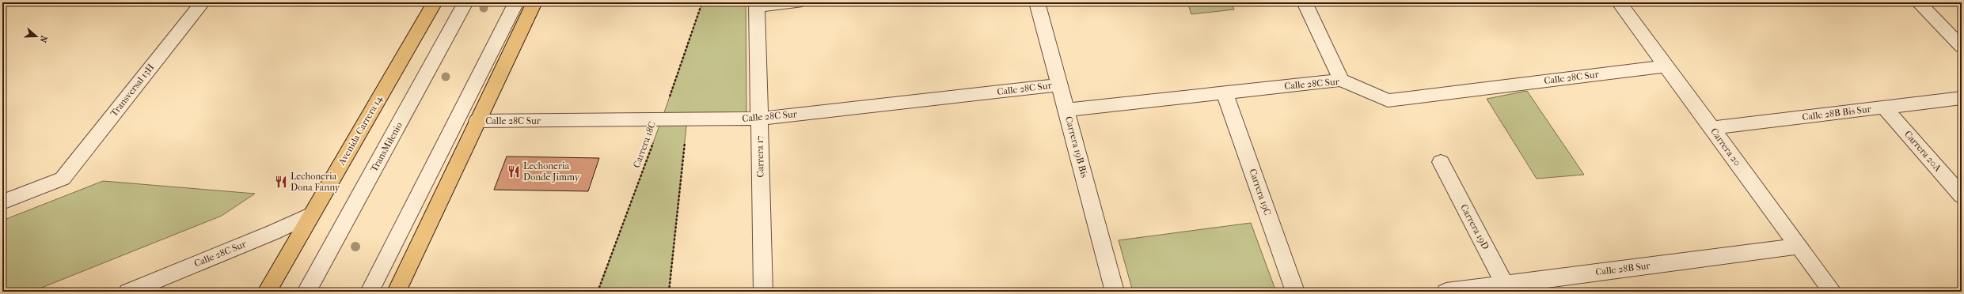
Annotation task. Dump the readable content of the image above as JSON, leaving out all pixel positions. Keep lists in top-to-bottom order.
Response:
{
  "streets": {
    "main road": ["Avenida Carrera 14"],
    "street": [
      "Calle 28C Sur",
      "Transversal 13H",
      "Calle 28B Bis Sur",
      "TransMilenio",
      "Carrera 19B Bis",
      "Carrera 20",
      "Carrera 20A",
      "Carrera 17",
      "Carrera 19C",
      "Carrera 19D",
      "Calle 28B Sur"
    ],
    "path": ["Carrera 18C"]
  },
  "crossings": [
    ["Calle 28C Sur", "Avenida Carrera 14"],
    ["Calle 28C Sur", "Carrera 18C"],
    ["Calle 28C Sur", "Carrera 19B Bis"],
    ["Calle 28C Sur", "Carrera 20"],
    ["Calle 28C Sur", "Carrera 17"],
    ["Calle 28C Sur", "Carrera 19C"],
    ["Calle 28B Bis Sur", "Carrera 20"],
    ["Calle 28B Bis Sur", "Carrera 20A"],
    ["Carrera 20", "Calle 28B Sur"],
    ["Carrera 19D", "Calle 28B Sur"]
  ],
  "places": {
    "restaurant": ["Lechoneria Donde Jimmy", "Lechoneria Dona Fanny"]
  },
  "north": "right"
}
